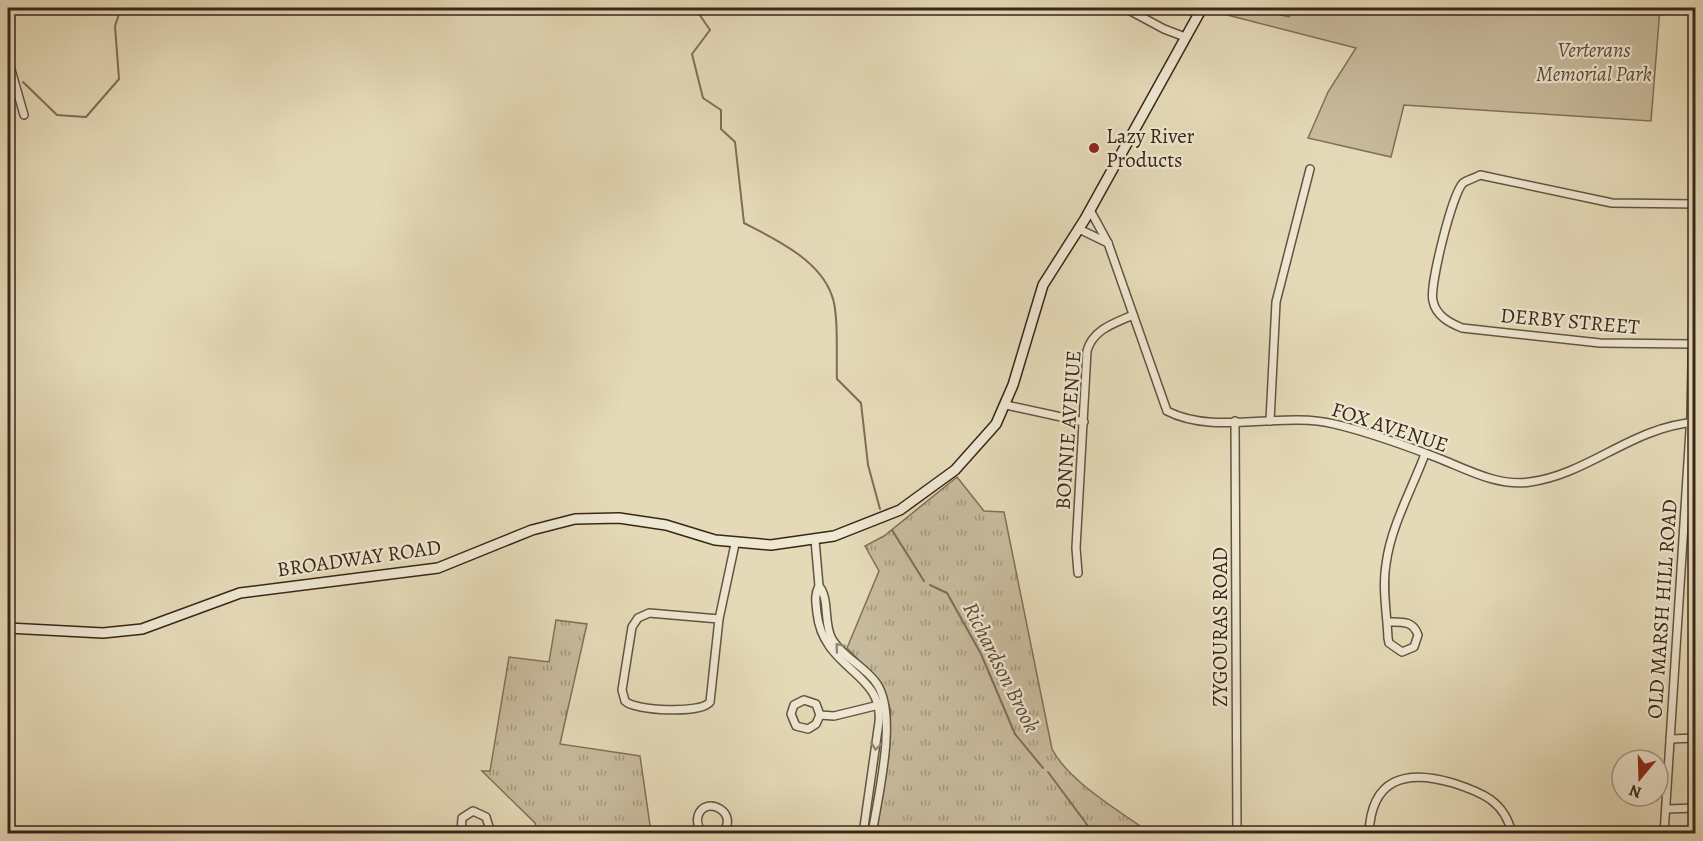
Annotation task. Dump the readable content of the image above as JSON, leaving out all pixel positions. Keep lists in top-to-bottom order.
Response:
{
  "streets": {
    "main road": ["BROADWAY ROAD"],
    "street": [
      "DERBY STREET",
      "FOX AVENUE",
      "BONNIE AVENUE",
      "OLD MARSH HILL ROAD",
      "ZYGOURAS ROAD"
    ]
  },
  "crossings": [
    ["DERBY STREET", "OLD MARSH HILL ROAD"],
    ["FOX AVENUE", "BONNIE AVENUE"],
    ["FOX AVENUE", "BROADWAY ROAD"],
    ["FOX AVENUE", "OLD MARSH HILL ROAD"],
    ["FOX AVENUE", "ZYGOURAS ROAD"]
  ],
  "water": ["Richardson Brook"],
  "parks": ["Verterans Memorial Park"],
  "places": ["Lazy River Products"],
  "north": "bottom"
}
